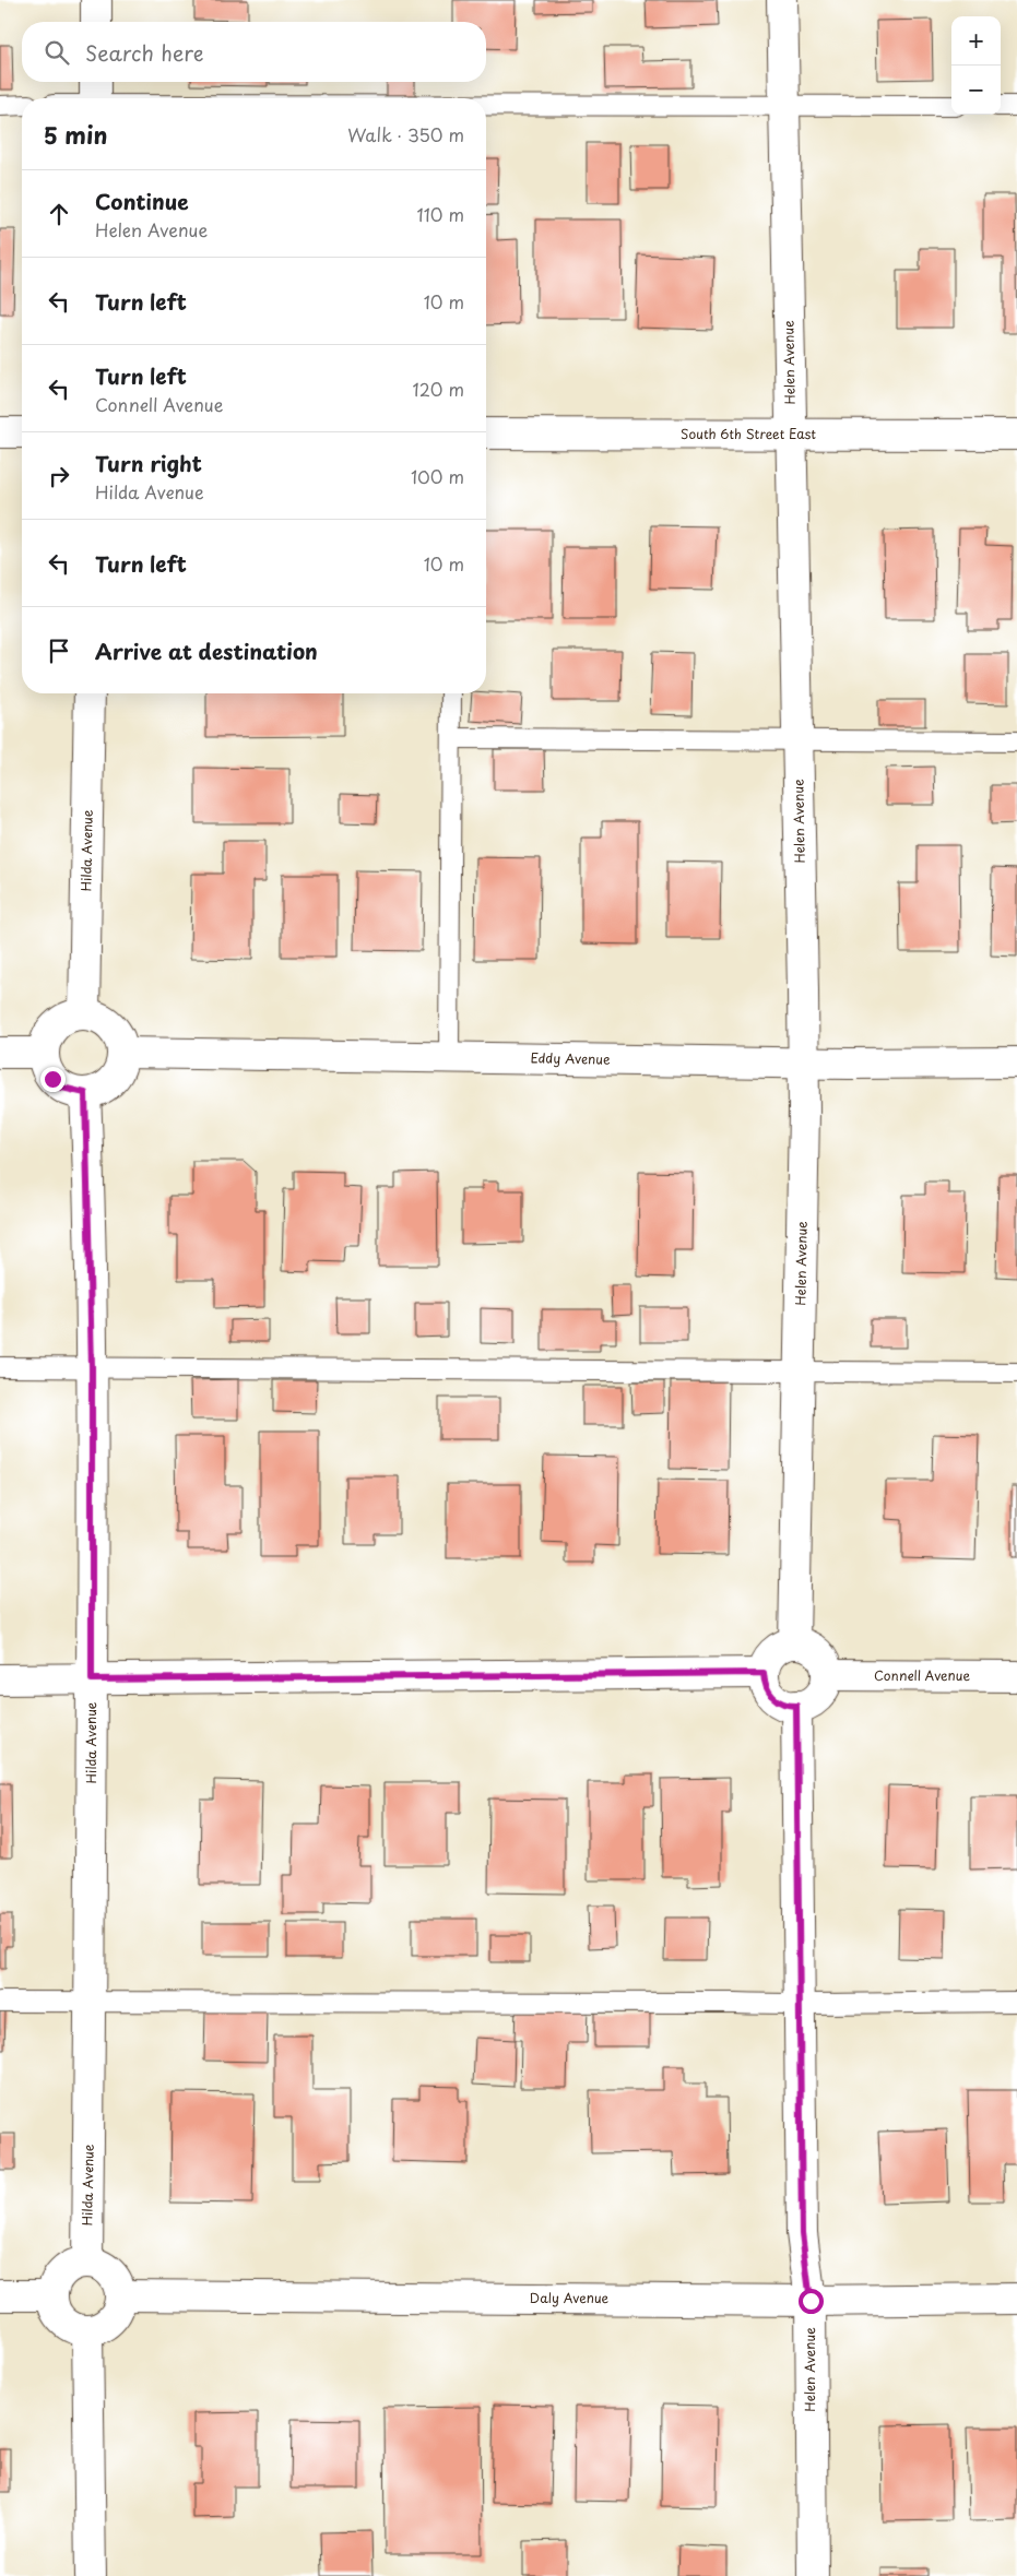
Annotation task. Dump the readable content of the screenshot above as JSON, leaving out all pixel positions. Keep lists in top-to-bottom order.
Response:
{
  "streets": {
    "main road": [
      "Helen Avenue",
      "South 6th Street East",
      "Hilda Avenue",
      "Eddy Avenue",
      "Connell Avenue",
      "Daly Avenue"
    ]
  },
  "crossings": [
    ["Helen Avenue", "South 6th Street East"],
    ["Helen Avenue", "Eddy Avenue"],
    ["Helen Avenue", "Connell Avenue"],
    ["Helen Avenue", "Daly Avenue"],
    ["Hilda Avenue", "Eddy Avenue"],
    ["Hilda Avenue", "Daly Avenue"]
  ],
  "page": {
    "map_buttons": ["+", "−"],
    "search": "Search here",
    "heading": ["5 min", "Walk · 350 m"],
    "list": [
      ["Continue", "Helen Avenue", "110 m"],
      ["Turn left", "10 m"],
      ["Turn left", "Connell Avenue", "120 m"],
      ["Turn right", "Hilda Avenue", "100 m"],
      ["Turn left", "10 m"],
      "Arrive at destination"
    ]
  }
}
